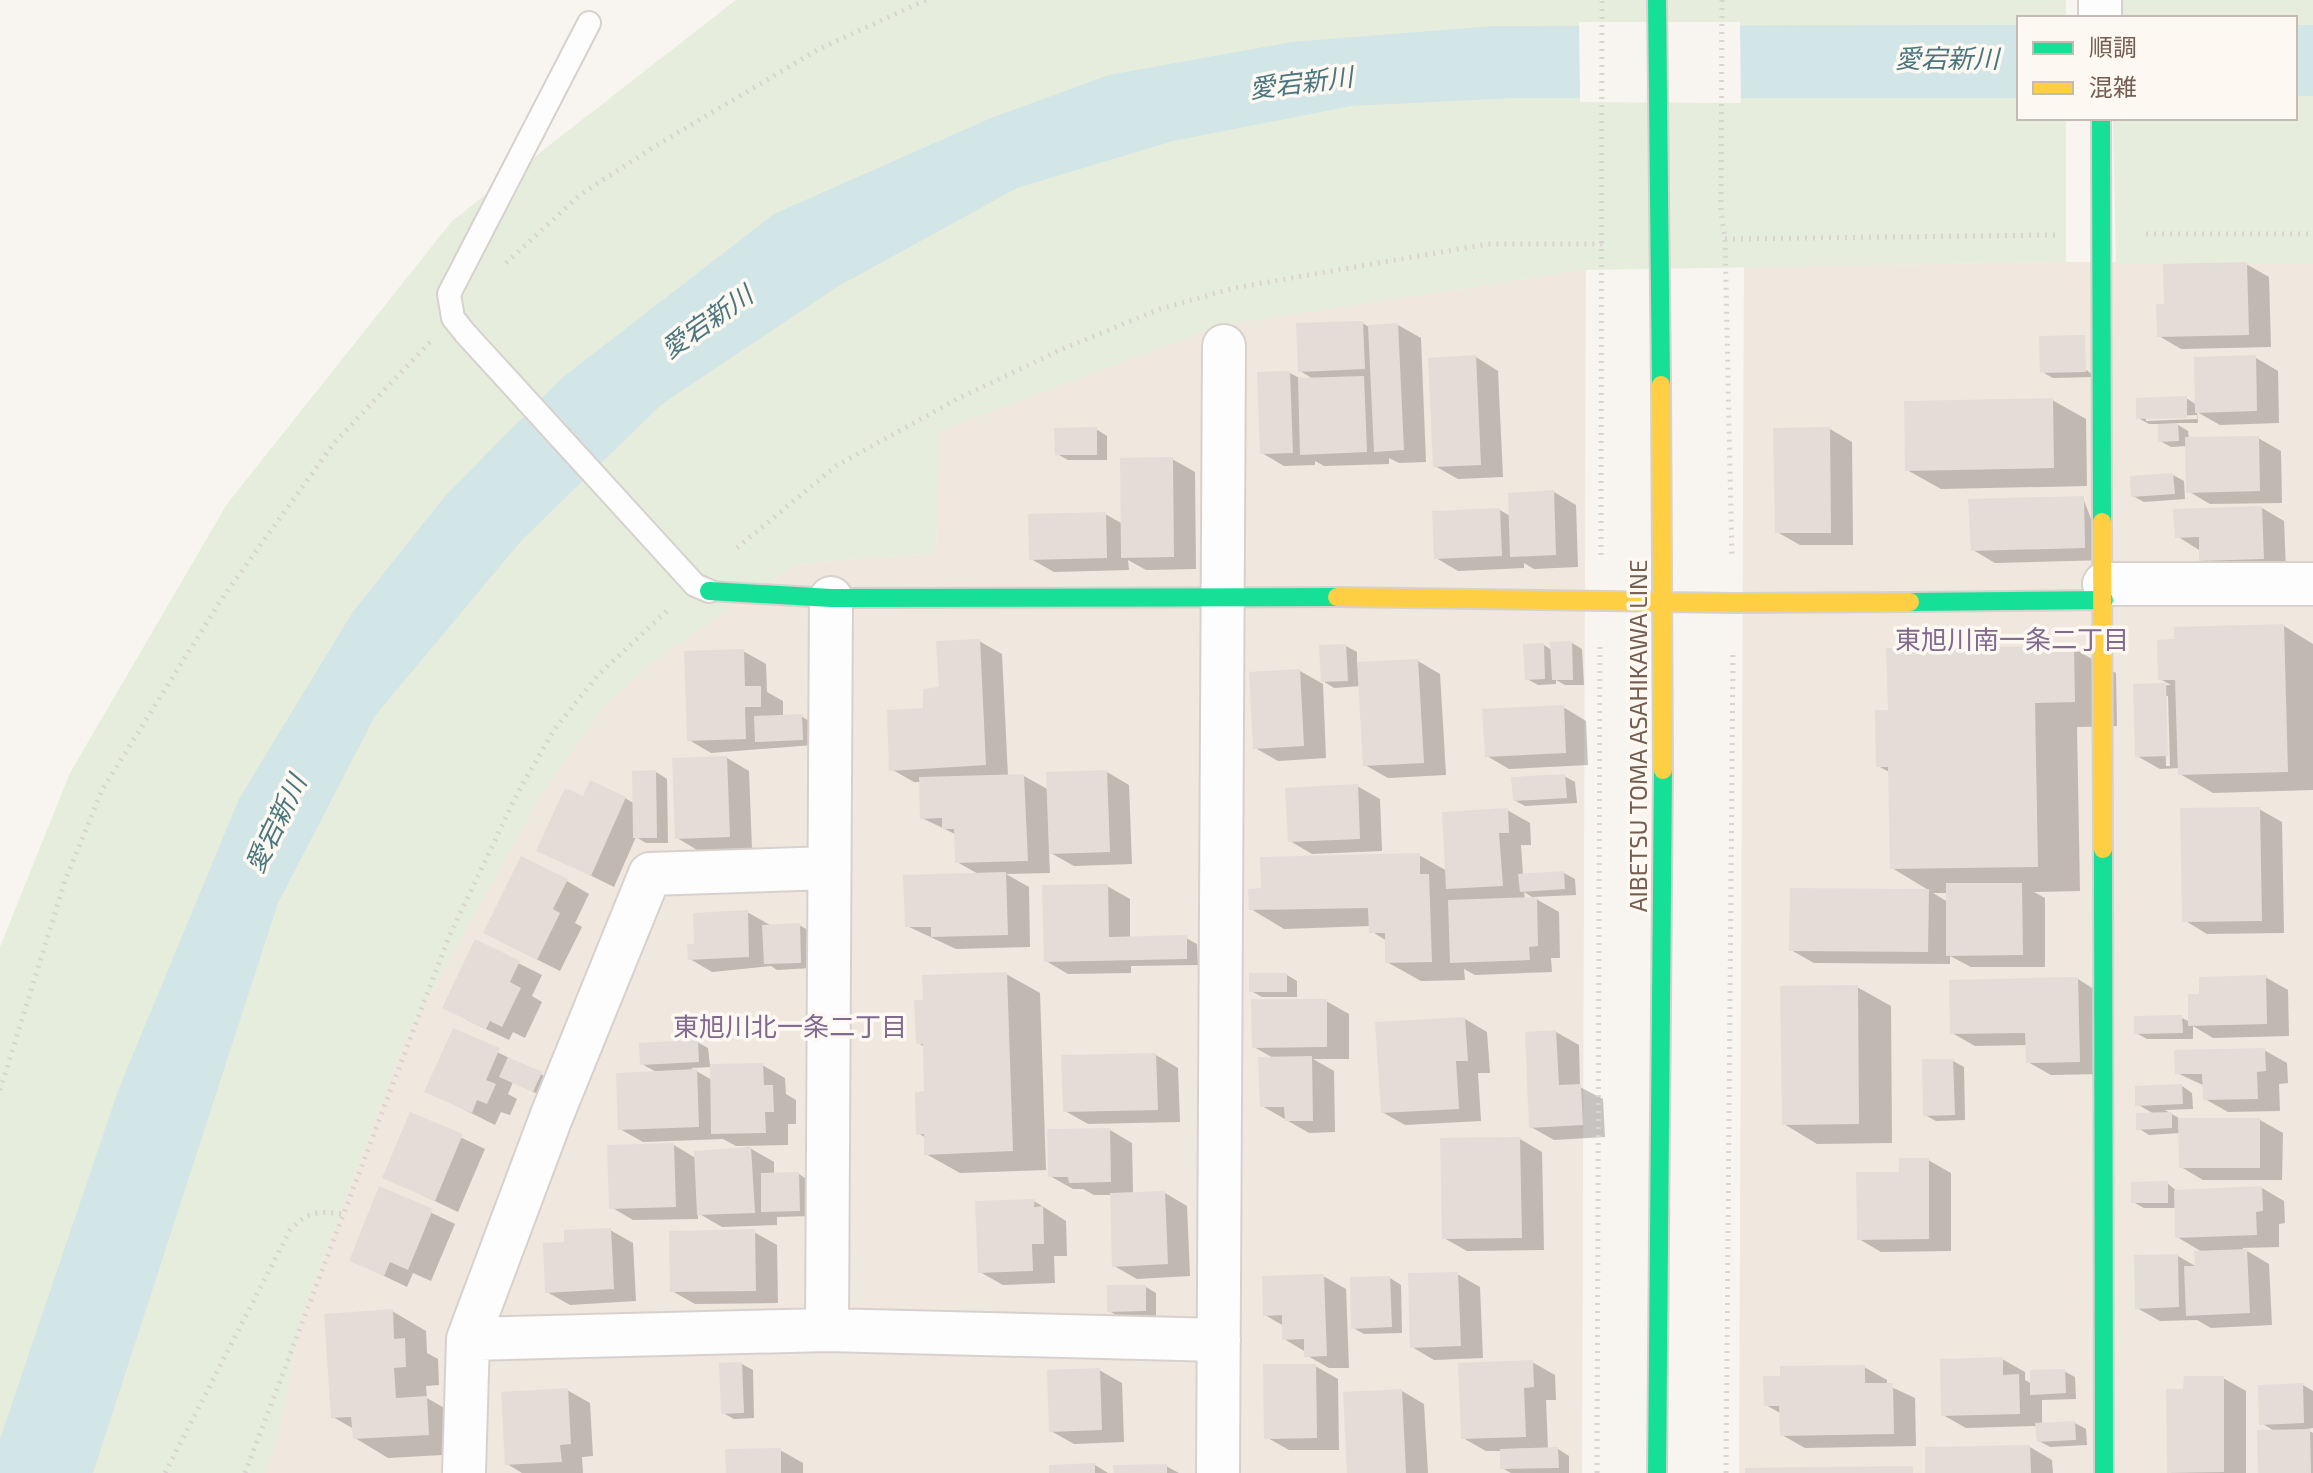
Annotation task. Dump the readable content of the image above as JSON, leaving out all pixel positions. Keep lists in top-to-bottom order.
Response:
{
  "streets": {
    "street": ["AIBETSU TOMA ASAHIKAWA LINE"]
  },
  "districts": ["東旭川南一条二丁目", "東旭川北一条二丁目"],
  "water": ["愛宕新川"],
  "legend": ["順調", "混雑"]
}
